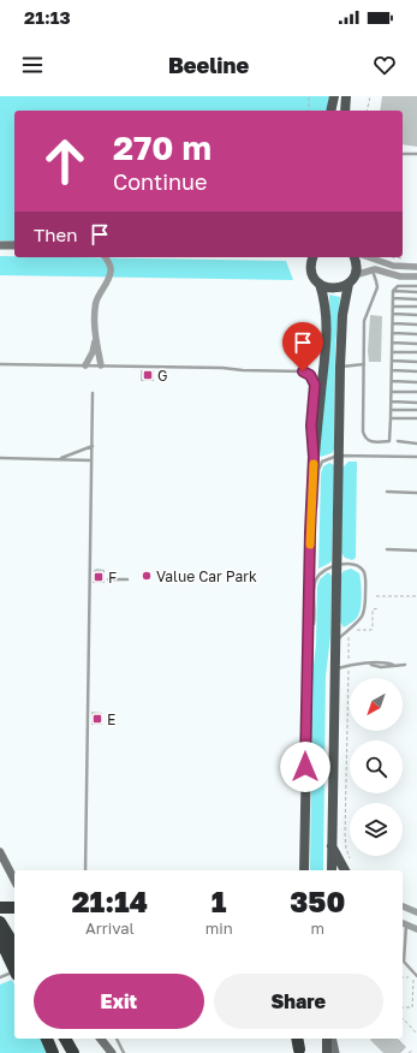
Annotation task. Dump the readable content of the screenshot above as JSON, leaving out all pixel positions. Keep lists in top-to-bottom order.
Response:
{
  "places": {
    "transit": ["G", "F", "E"],
    "other": ["Value Car Park"]
  },
  "north": "bottom left",
  "page": {
    "status": "21:13",
    "header": "Beeline",
    "turn": ["270 m", "Continue"],
    "then": "Then",
    "eta": [
      "21:14",
      "Arrival",
      "1",
      "min",
      "350",
      "m"
    ],
    "buttons": ["Exit", "Share"]
  }
}
